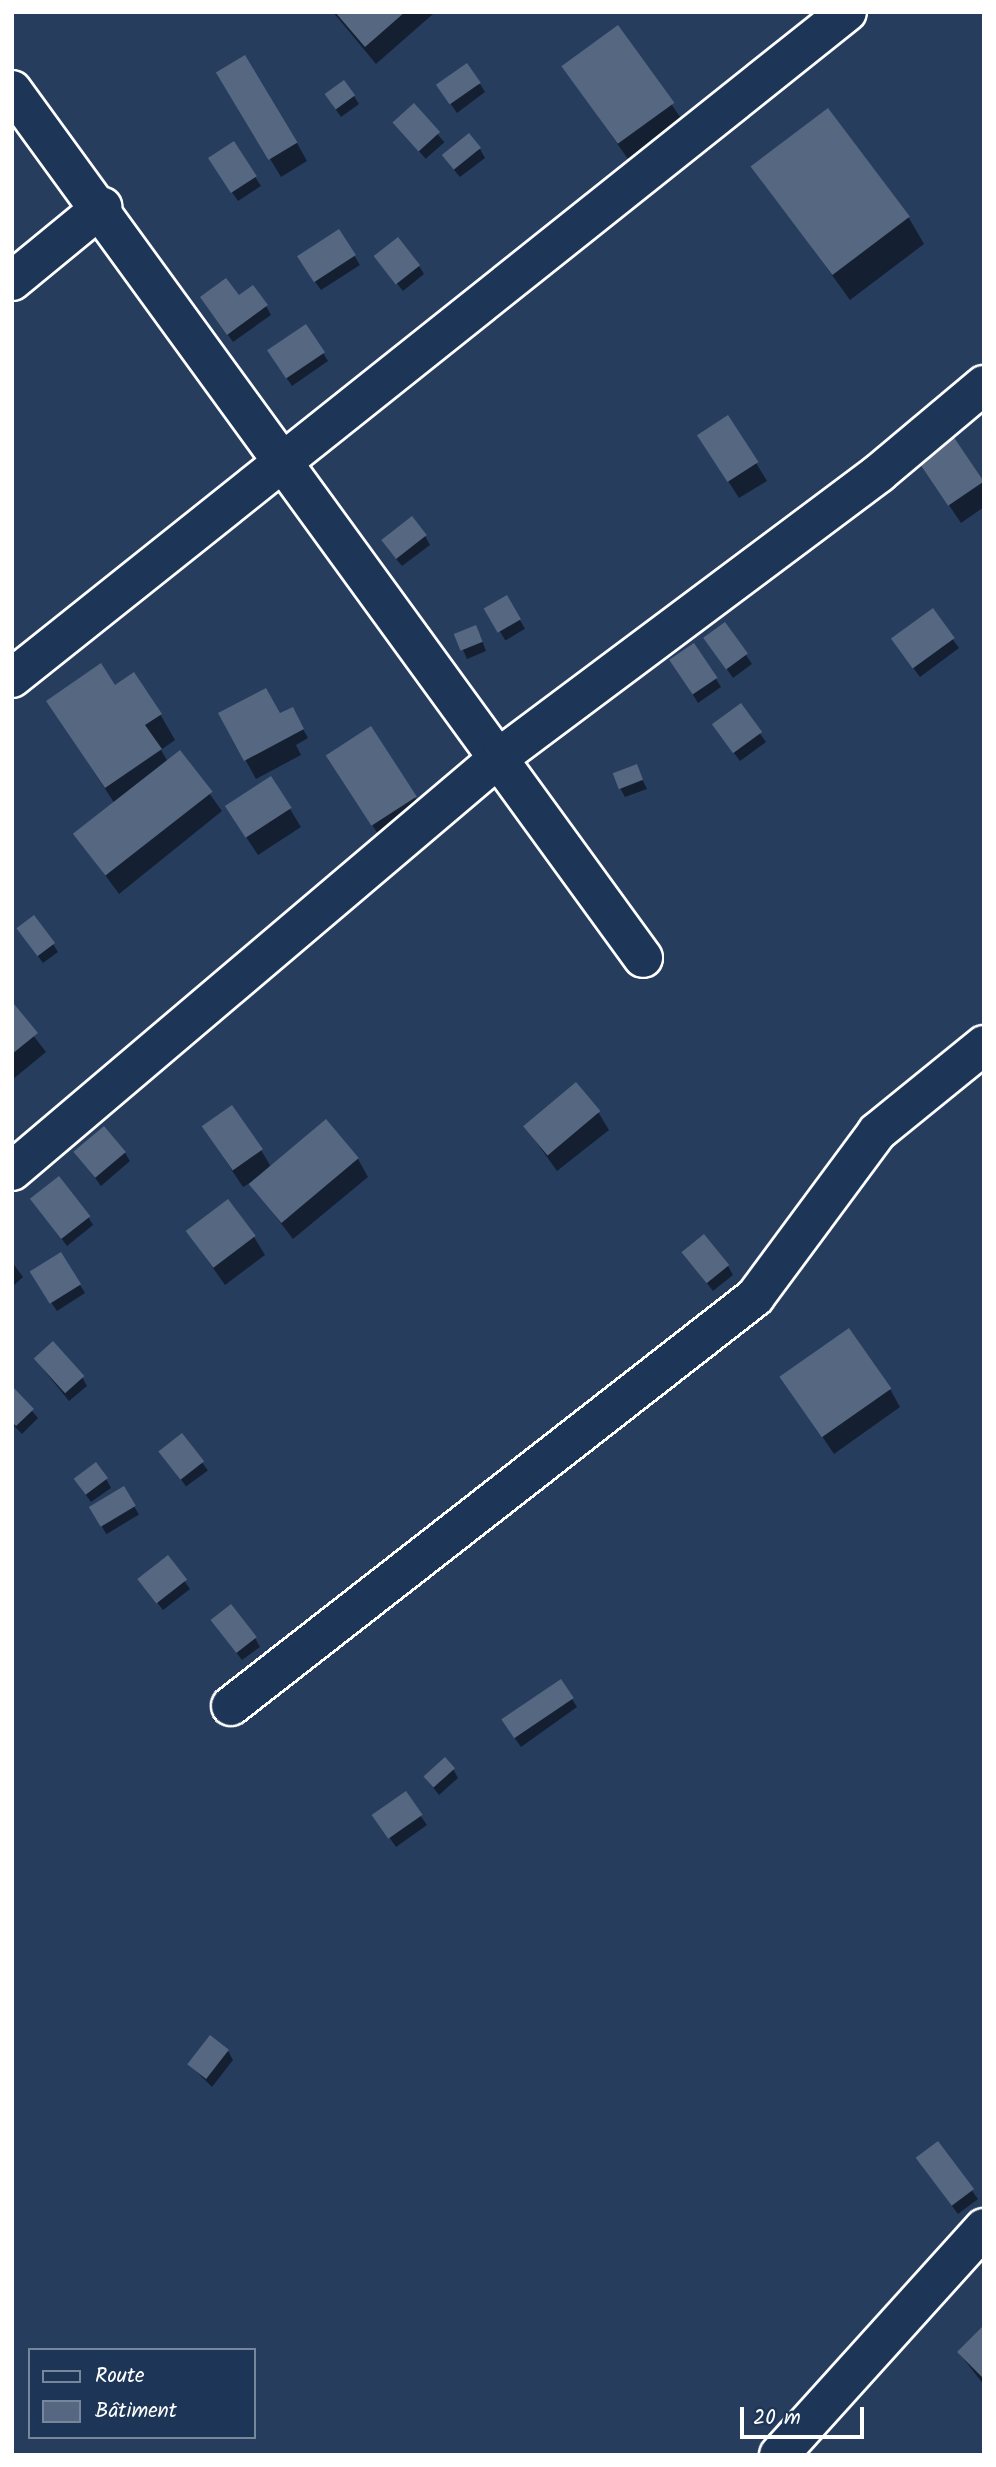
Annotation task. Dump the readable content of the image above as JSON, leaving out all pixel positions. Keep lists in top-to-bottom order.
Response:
{
  "legend": ["Route", "Bâtiment"],
  "scale_bar": "20 m"
}
